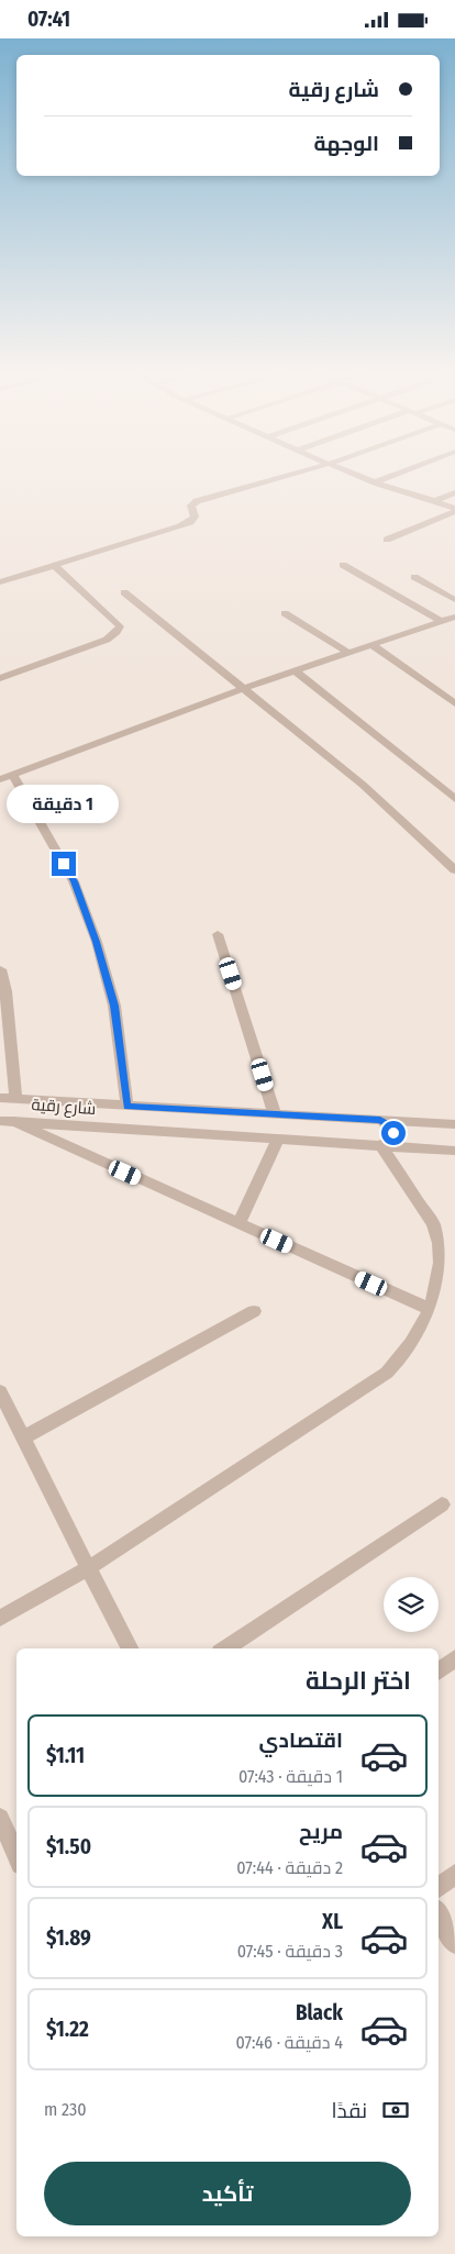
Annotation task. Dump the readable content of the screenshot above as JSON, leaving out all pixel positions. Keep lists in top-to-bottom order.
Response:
{
  "streets": {
    "street": ["شارع رقية"]
  },
  "page": {
    "status": "07:41",
    "banner": ["شارع رقية", "الوجهة"],
    "bubble": "1 دقيقة",
    "heading": "اختر الرحلة",
    "list": [
      {
        "name": "اقتصادي",
        "note": "1 دقيقة · 07:43",
        "value": "$1.11"
      },
      {
        "name": "مريح",
        "note": "2 دقيقة · 07:44",
        "value": "$1.50"
      },
      {
        "name": "XL",
        "note": "3 دقيقة · 07:45",
        "value": "$1.89"
      },
      {
        "name": "Black",
        "note": "4 دقيقة · 07:46",
        "value": "$1.22"
      }
    ],
    "pay": ["نقدًا", "230 m"],
    "buttons": "تأكيد"
  }
}
